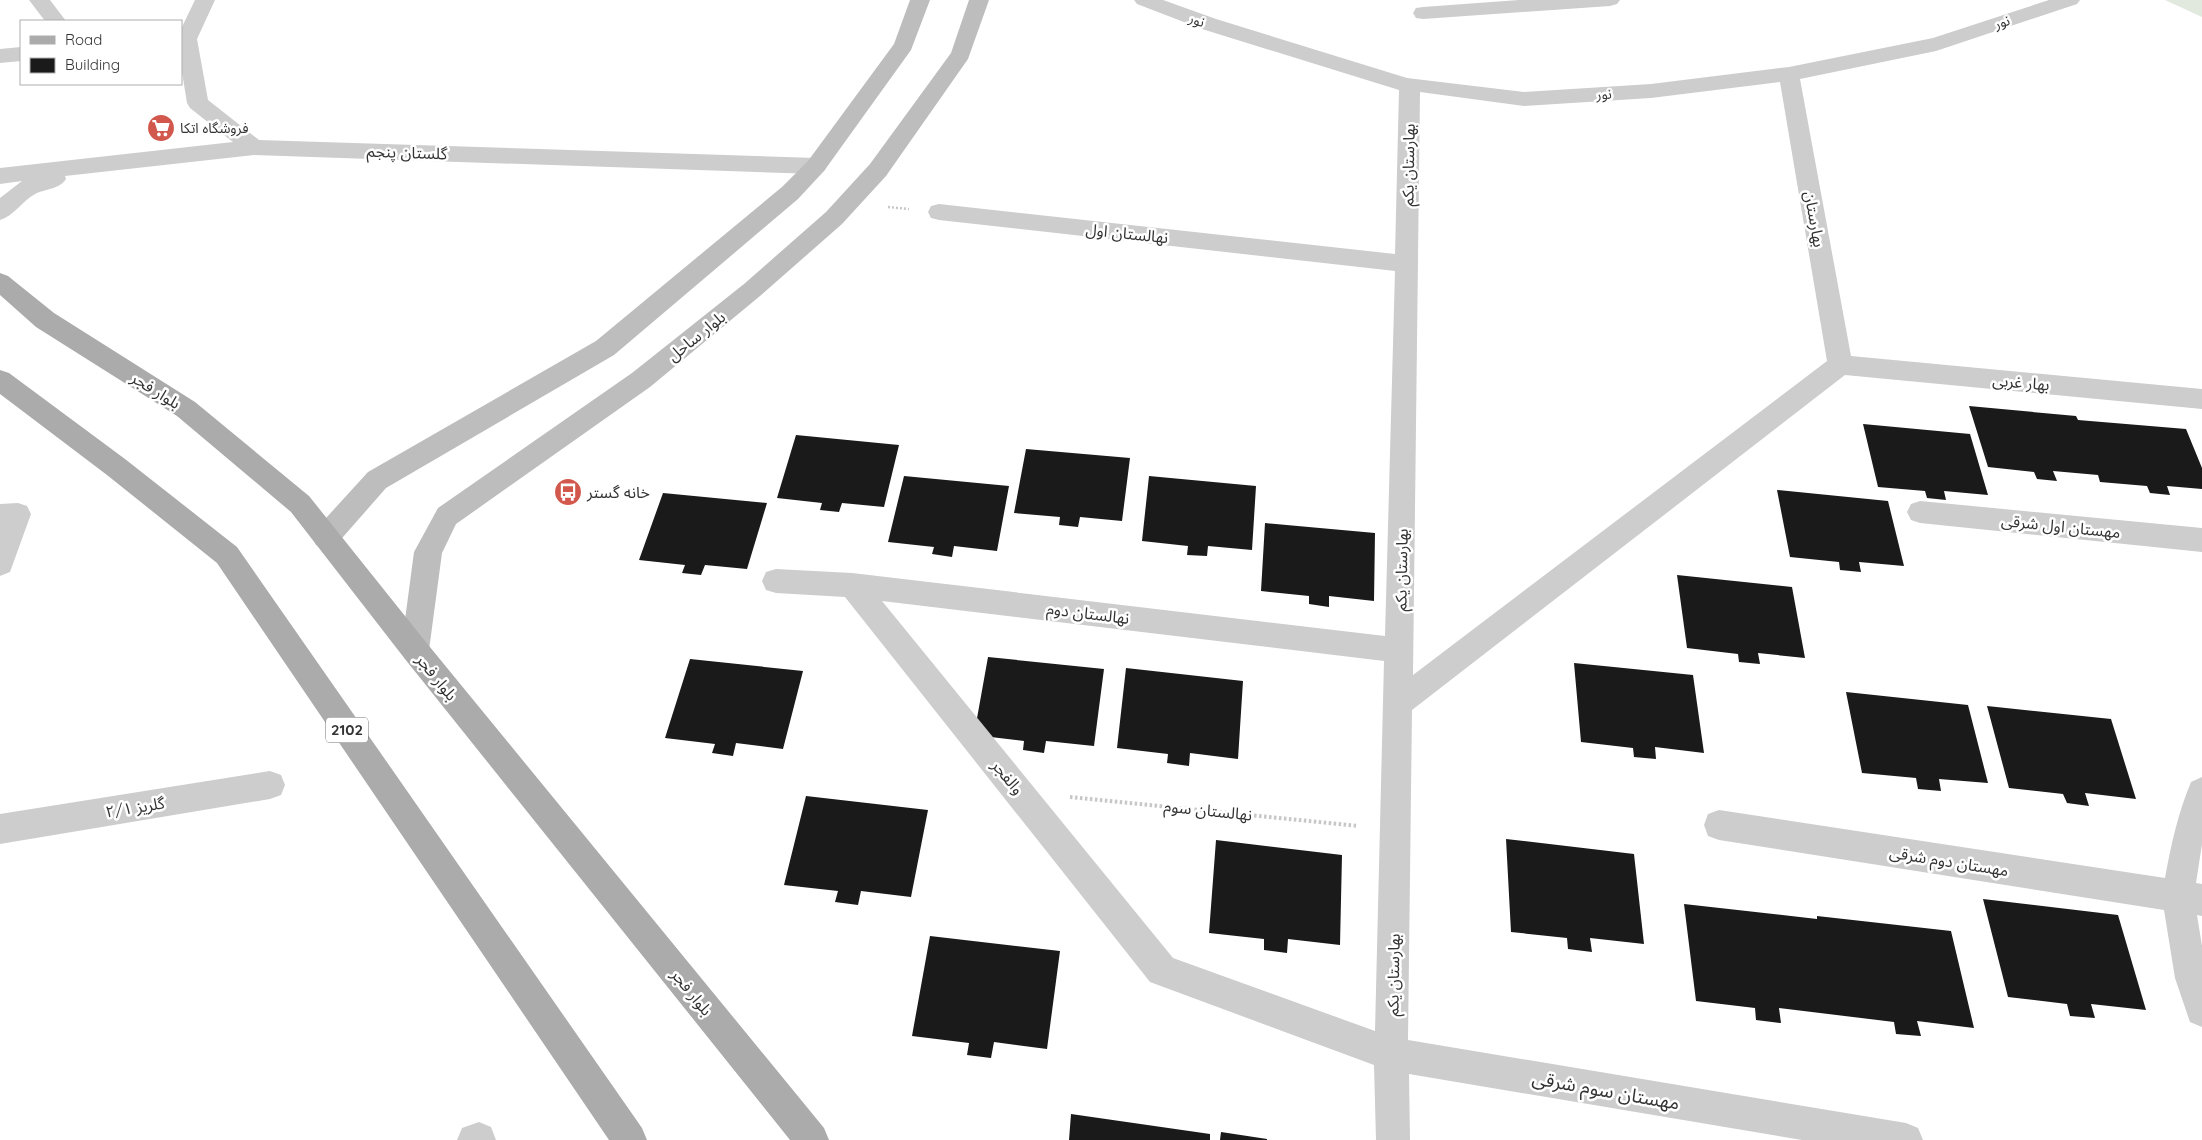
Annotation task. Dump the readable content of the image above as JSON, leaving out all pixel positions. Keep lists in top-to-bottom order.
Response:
{
  "streets": {
    "main road": ["بلوار ساحل", "بلوار فجر", "2102"],
    "street": [
      "نور",
      "گلستان پنجم",
      "بهارستان یکم",
      "بهارستان",
      "نهالستان اول",
      "بهار غربی",
      "مهستان اول شرقی",
      "نهالستان دوم",
      "والفجر",
      "گلریز ۲/۱",
      "مهستان دوم شرقی",
      "مهستان سوم شرقی"
    ],
    "path": ["نهالستان سوم"]
  },
  "crossings": [
    ["نور", "بهارستان یکم"],
    ["نور", "بهارستان"],
    ["بهارستان یکم", "نهالستان اول"],
    ["بهارستان یکم", "نهالستان دوم"],
    ["بهارستان یکم", "والفجر"],
    ["بهارستان یکم", "نهالستان سوم"],
    ["بهارستان یکم", "مهستان سوم شرقی"],
    ["بهارستان", "بهار غربی"],
    ["بلوار ساحل", "بلوار فجر"],
    ["نهالستان دوم", "والفجر"],
    ["والفجر", "نهالستان سوم"],
    ["والفجر", "مهستان سوم شرقی"]
  ],
  "places": {
    "supermarket": ["فروشگاه اتکا"],
    "bus stop": ["خانه گستر"]
  },
  "legend": ["Road", "Building"]
}
